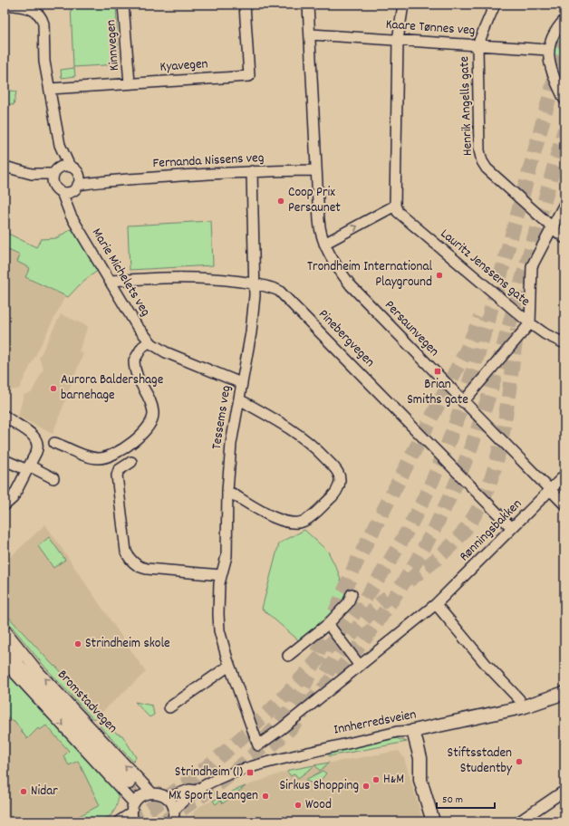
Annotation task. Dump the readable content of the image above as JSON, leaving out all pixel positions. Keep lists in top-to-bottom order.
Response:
{
  "streets": {
    "main road": ["Bromstadvegen", "Innherredsveien"],
    "street": [
      "Kaare Tønnes veg",
      "Kinnvegen",
      "Kyavegen",
      "Henrik Angells gate",
      "Fernanda Nissens veg",
      "Lauritz Jenssens gate",
      "Marie Michelets veg",
      "Persaunvegen",
      "Pinebergvegen",
      "Tessems veg",
      "Rønningsbakken"
    ]
  },
  "crossings": [
    ["Kaare Tønnes veg", "Henrik Angells gate"],
    ["Kaare Tønnes veg", "Persaunvegen"],
    ["Kinnvegen", "Kyavegen"],
    ["Fernanda Nissens veg", "Marie Michelets veg"],
    ["Fernanda Nissens veg", "Persaunvegen"],
    ["Fernanda Nissens veg", "Tessems veg"],
    ["Marie Michelets veg", "Pinebergvegen"],
    ["Marie Michelets veg", "Tessems veg"],
    ["Persaunvegen", "Rønningsbakken"],
    ["Pinebergvegen", "Tessems veg"],
    ["Pinebergvegen", "Rønningsbakken"],
    ["Tessems veg", "Rønningsbakken"]
  ],
  "places": {
    "other": [
      "Coop Prix Persaunet",
      "Trondheim International Playground",
      "Aurora Baldershage barnehage",
      "Strindheim skole",
      "Stiftsstaden Studentby",
      "H&M",
      "Sirkus Shopping",
      "Nidar",
      "MX Sport Leangen",
      "Wood"
    ],
    "transit": ["Brian Smiths gate", "Strindheim (1)"]
  },
  "scale_bar": "50 m"
}
